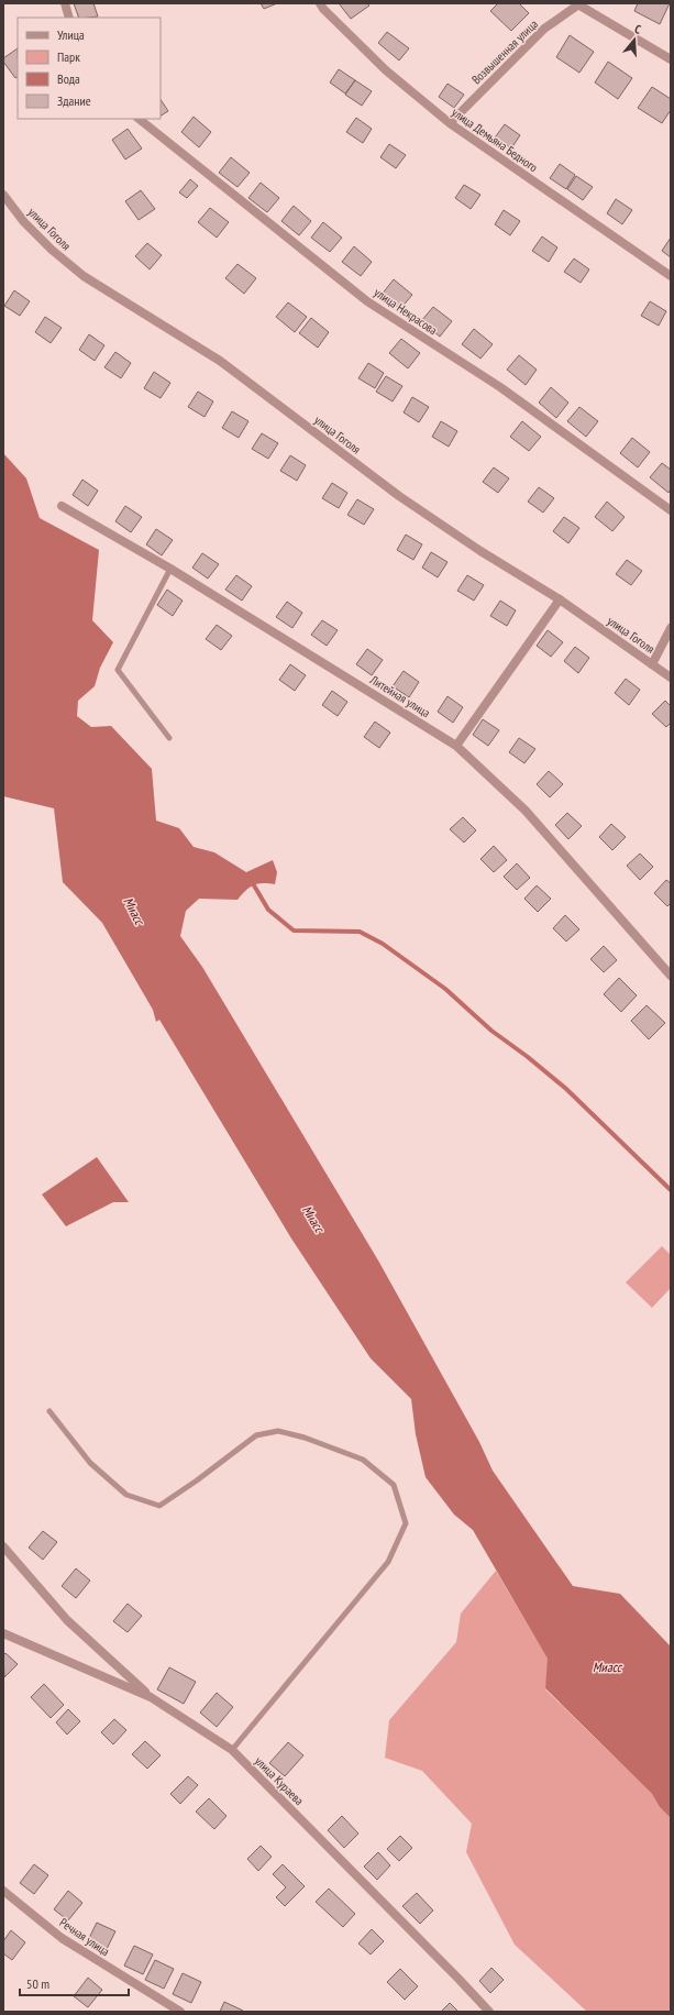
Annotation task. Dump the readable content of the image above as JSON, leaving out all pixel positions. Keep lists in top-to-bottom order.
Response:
{
  "streets": {
    "street": [
      "Возвышенная улица",
      "улица Демьяна Бедного",
      "улица Гоголя",
      "улица Некрасова",
      "Литейная улица",
      "улица Кураева",
      "Речная улица"
    ]
  },
  "crossings": [
    ["Возвышенная улица", "улица Демьяна Бедного"]
  ],
  "water": ["Миасс"],
  "legend": [
    "Улица",
    "Парк",
    "Вода",
    "Здание"
  ],
  "scale_bar": "50 m",
  "north": "top"
}
